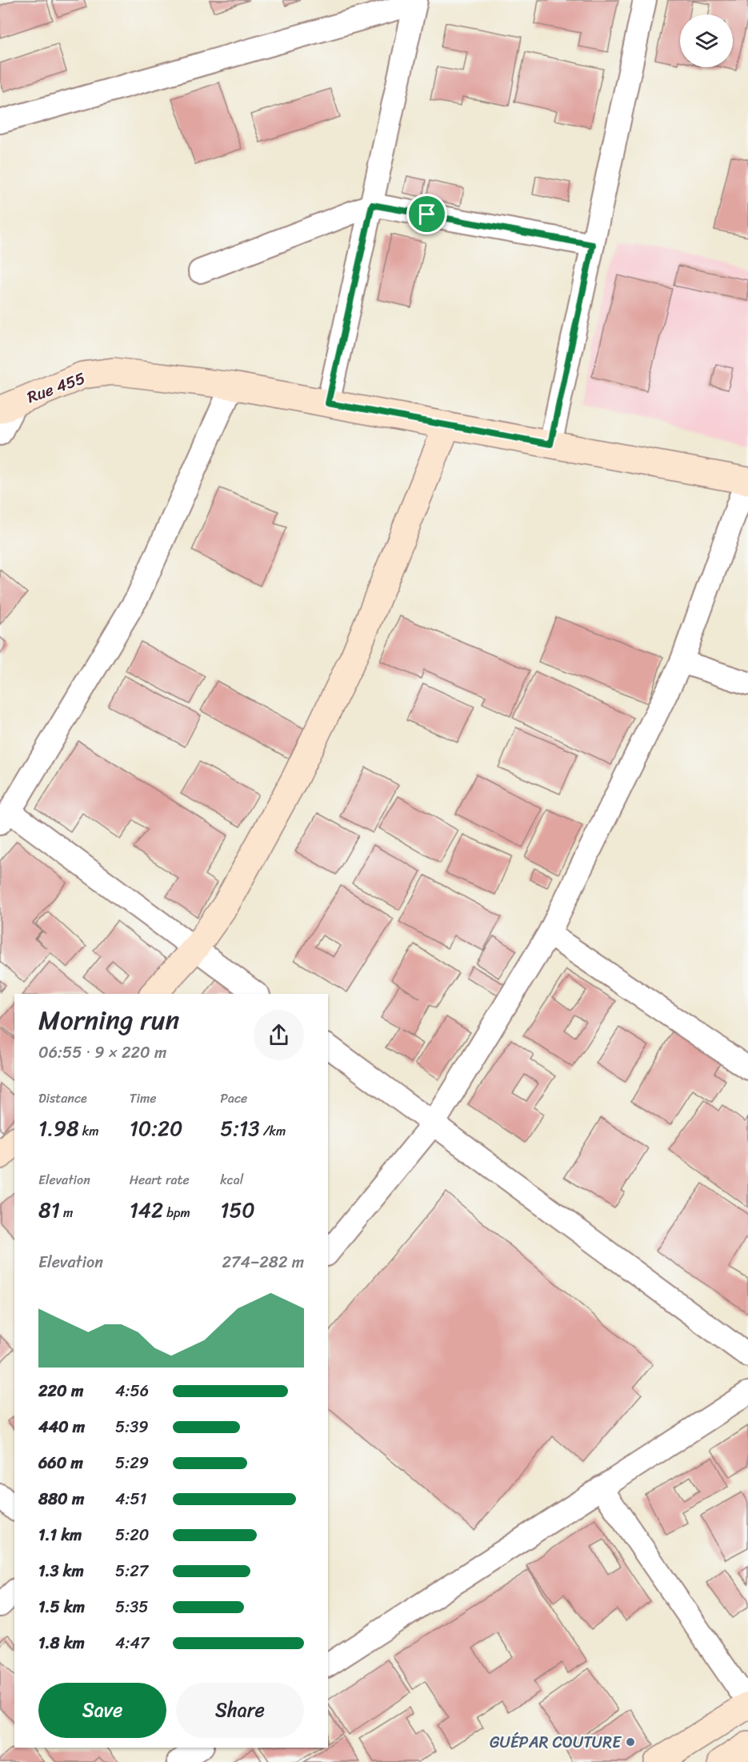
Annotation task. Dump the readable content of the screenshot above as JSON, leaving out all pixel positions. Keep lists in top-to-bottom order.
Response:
{
  "streets": {
    "street": ["Rue 455"]
  },
  "places": ["GUÉPAR COUTURE"],
  "page": {
    "heading": ["Morning run", "06:55 · 9 × 220 m"],
    "stats": [
      ["Distance", "1.98 km"],
      ["Time", "10:20"],
      ["Pace", "5:13 /km"],
      ["Elevation", "81 m"],
      ["Heart rate", "142 bpm"],
      ["kcal", "150"]
    ],
    "chart": ["Elevation", "274–282 m"],
    "list": [
      {
        "name": "220 m",
        "note": "4:56"
      },
      {
        "name": "440 m",
        "note": "5:39"
      },
      {
        "name": "660 m",
        "note": "5:29"
      },
      {
        "name": "880 m",
        "note": "4:51"
      },
      {
        "name": "1.1 km",
        "note": "5:20"
      },
      {
        "name": "1.3 km",
        "note": "5:27"
      },
      {
        "name": "1.5 km",
        "note": "5:35"
      },
      {
        "name": "1.8 km",
        "note": "4:47"
      }
    ],
    "buttons": ["Save", "Share"]
  }
}
